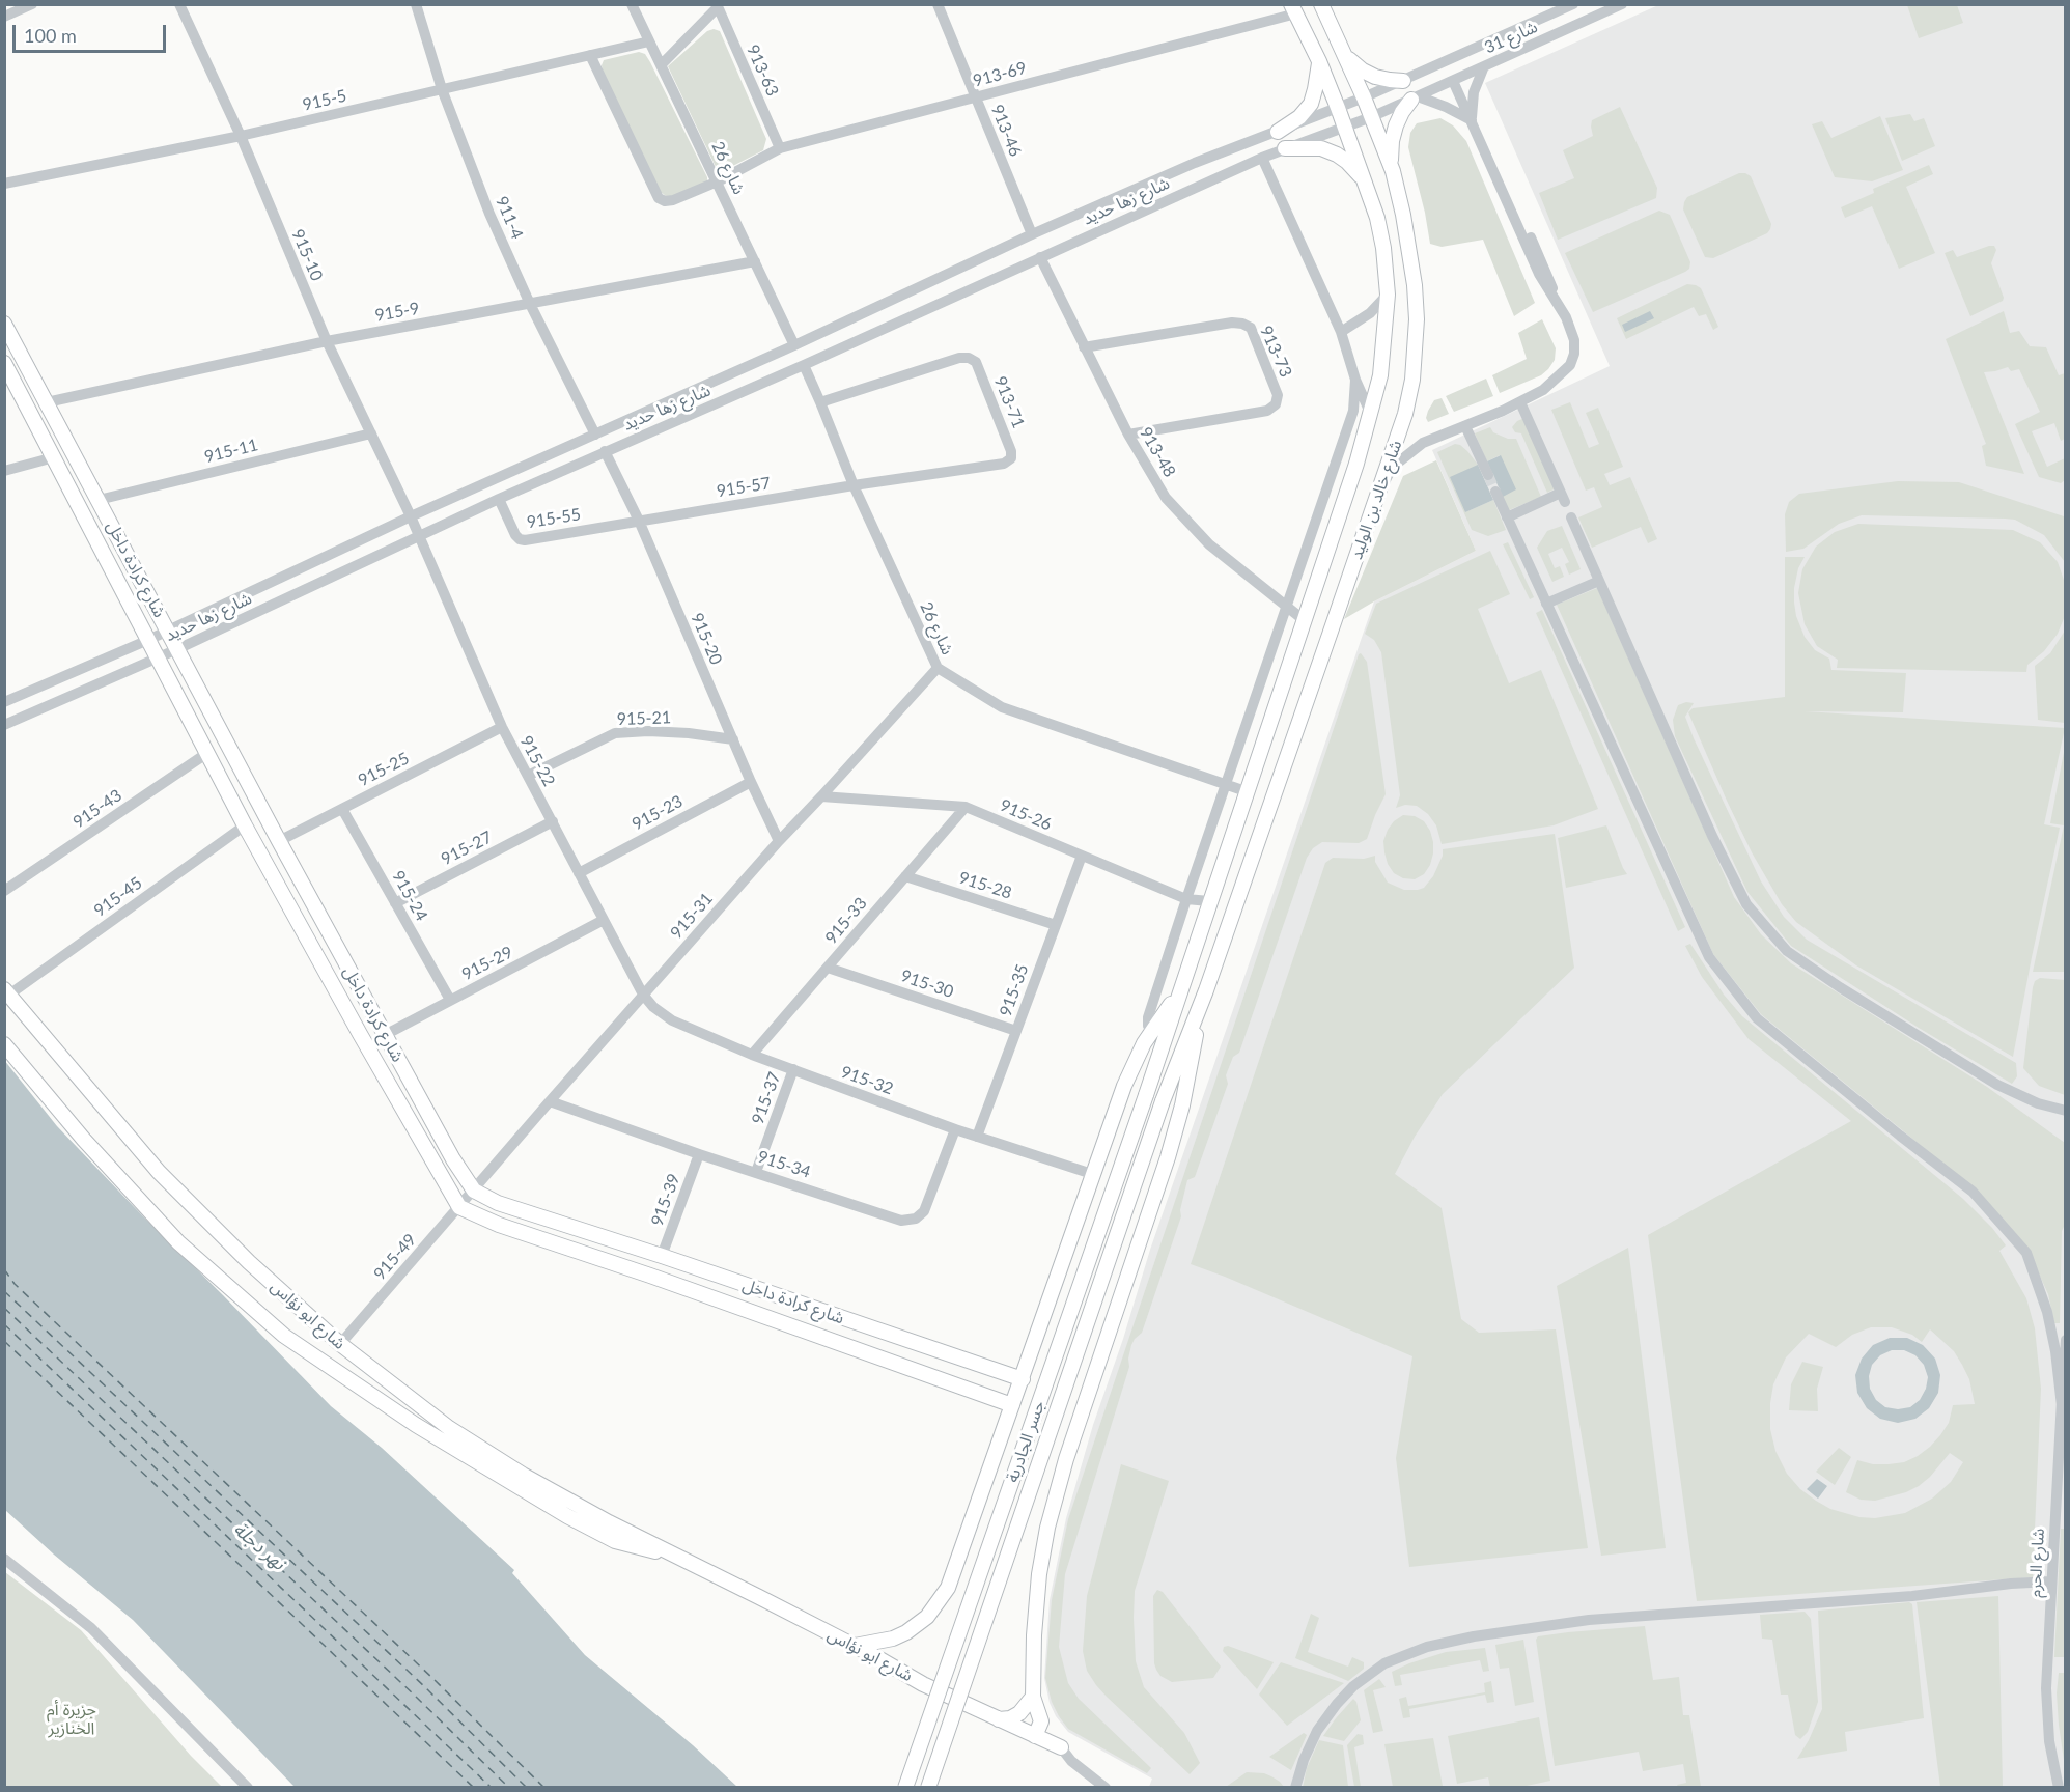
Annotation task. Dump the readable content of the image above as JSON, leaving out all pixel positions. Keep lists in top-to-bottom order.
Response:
{
  "streets": {
    "main road": [
      "شارع خالد بن الوليد",
      "شارع كرادة داخل",
      "شارع ابو نؤاس",
      "جسر الجادرية"
    ],
    "street": [
      "شارع 31",
      "913-63",
      "913-69",
      "915-5",
      "913-46",
      "شارع 26",
      "شارع زها حديد",
      "911-4",
      "915-10",
      "915-9",
      "913-73",
      "913-71",
      "915-11",
      "913-48",
      "915-57",
      "915-55",
      "915-20",
      "915-21",
      "915-22",
      "915-25",
      "915-43",
      "915-23",
      "915-26",
      "915-27",
      "915-28",
      "915-24",
      "915-45",
      "915-31",
      "915-33",
      "915-29",
      "915-30",
      "915-35",
      "915-32",
      "915-37",
      "915-34",
      "915-39",
      "915-49",
      "شارع الحرم"
    ]
  },
  "crossings": [
    ["شارع 31", "شارع زها حديد"],
    ["شارع 31", "شارع خالد بن الوليد"],
    ["913-63", "913-69"],
    ["913-69", "915-5"],
    ["913-69", "913-46"],
    ["913-69", "شارع 26"],
    ["913-69", "شارع خالد بن الوليد"],
    ["915-5", "شارع 26"],
    ["915-5", "911-4"],
    ["915-5", "915-10"],
    ["913-46", "شارع زها حديد"],
    ["شارع 26", "شارع زها حديد"],
    ["شارع 26", "915-9"],
    ["شارع 26", "913-71"],
    ["شارع 26", "915-57"],
    ["شارع 26", "شارع خالد بن الوليد"],
    ["شارع 26", "915-31"],
    ["شارع زها حديد", "911-4"],
    ["شارع زها حديد", "915-10"],
    ["شارع زها حديد", "913-48"],
    ["شارع زها حديد", "شارع خالد بن الوليد"],
    ["شارع زها حديد", "915-55"],
    ["شارع زها حديد", "شارع كرادة داخل"],
    ["شارع زها حديد", "915-20"],
    ["شارع زها حديد", "915-22"],
    ["911-4", "915-9"],
    ["915-10", "915-9"],
    ["915-10", "915-11"],
    ["915-10", "915-22"],
    ["915-9", "شارع كرادة داخل"],
    ["913-73", "913-48"],
    ["913-71", "915-57"],
    ["915-11", "شارع كرادة داخل"],
    ["913-48", "شارع خالد بن الوليد"],
    ["915-57", "915-55"],
    ["915-57", "915-20"],
    ["شارع خالد بن الوليد", "915-26"],
    ["شارع خالد بن الوليد", "جسر الجادرية"],
    ["915-55", "915-20"],
    ["شارع كرادة داخل", "915-25"],
    ["شارع كرادة داخل", "915-43"],
    ["شارع كرادة داخل", "915-45"],
    ["شارع كرادة داخل", "915-31"],
    ["شارع كرادة داخل", "915-29"],
    ["شارع كرادة داخل", "915-39"],
    ["شارع كرادة داخل", "915-49"],
    ["915-20", "915-21"],
    ["915-20", "915-23"],
    ["915-20", "915-31"],
    ["915-21", "915-22"],
    ["915-22", "915-25"],
    ["915-22", "915-23"],
    ["915-22", "915-27"],
    ["915-22", "915-31"],
    ["915-22", "915-29"],
    ["915-22", "915-32"],
    ["915-25", "915-24"],
    ["915-26", "915-31"],
    ["915-26", "915-33"],
    ["915-26", "915-35"],
    ["915-27", "915-24"],
    ["915-28", "915-33"],
    ["915-28", "915-35"],
    ["915-24", "915-29"],
    ["915-45", "شارع ابو نؤاس"],
    ["915-31", "915-32"],
    ["915-31", "915-34"],
    ["915-31", "915-49"],
    ["915-33", "915-30"],
    ["915-33", "915-32"],
    ["915-30", "915-35"],
    ["915-35", "915-32"],
    ["915-32", "915-37"],
    ["915-32", "915-34"],
    ["915-37", "915-34"],
    ["915-34", "915-39"],
    ["915-49", "شارع ابو نؤاس"]
  ],
  "water": ["نهر دجلة"],
  "parks": ["جزيرة أم الخنازير"],
  "scale_bar": "100 m"
}
